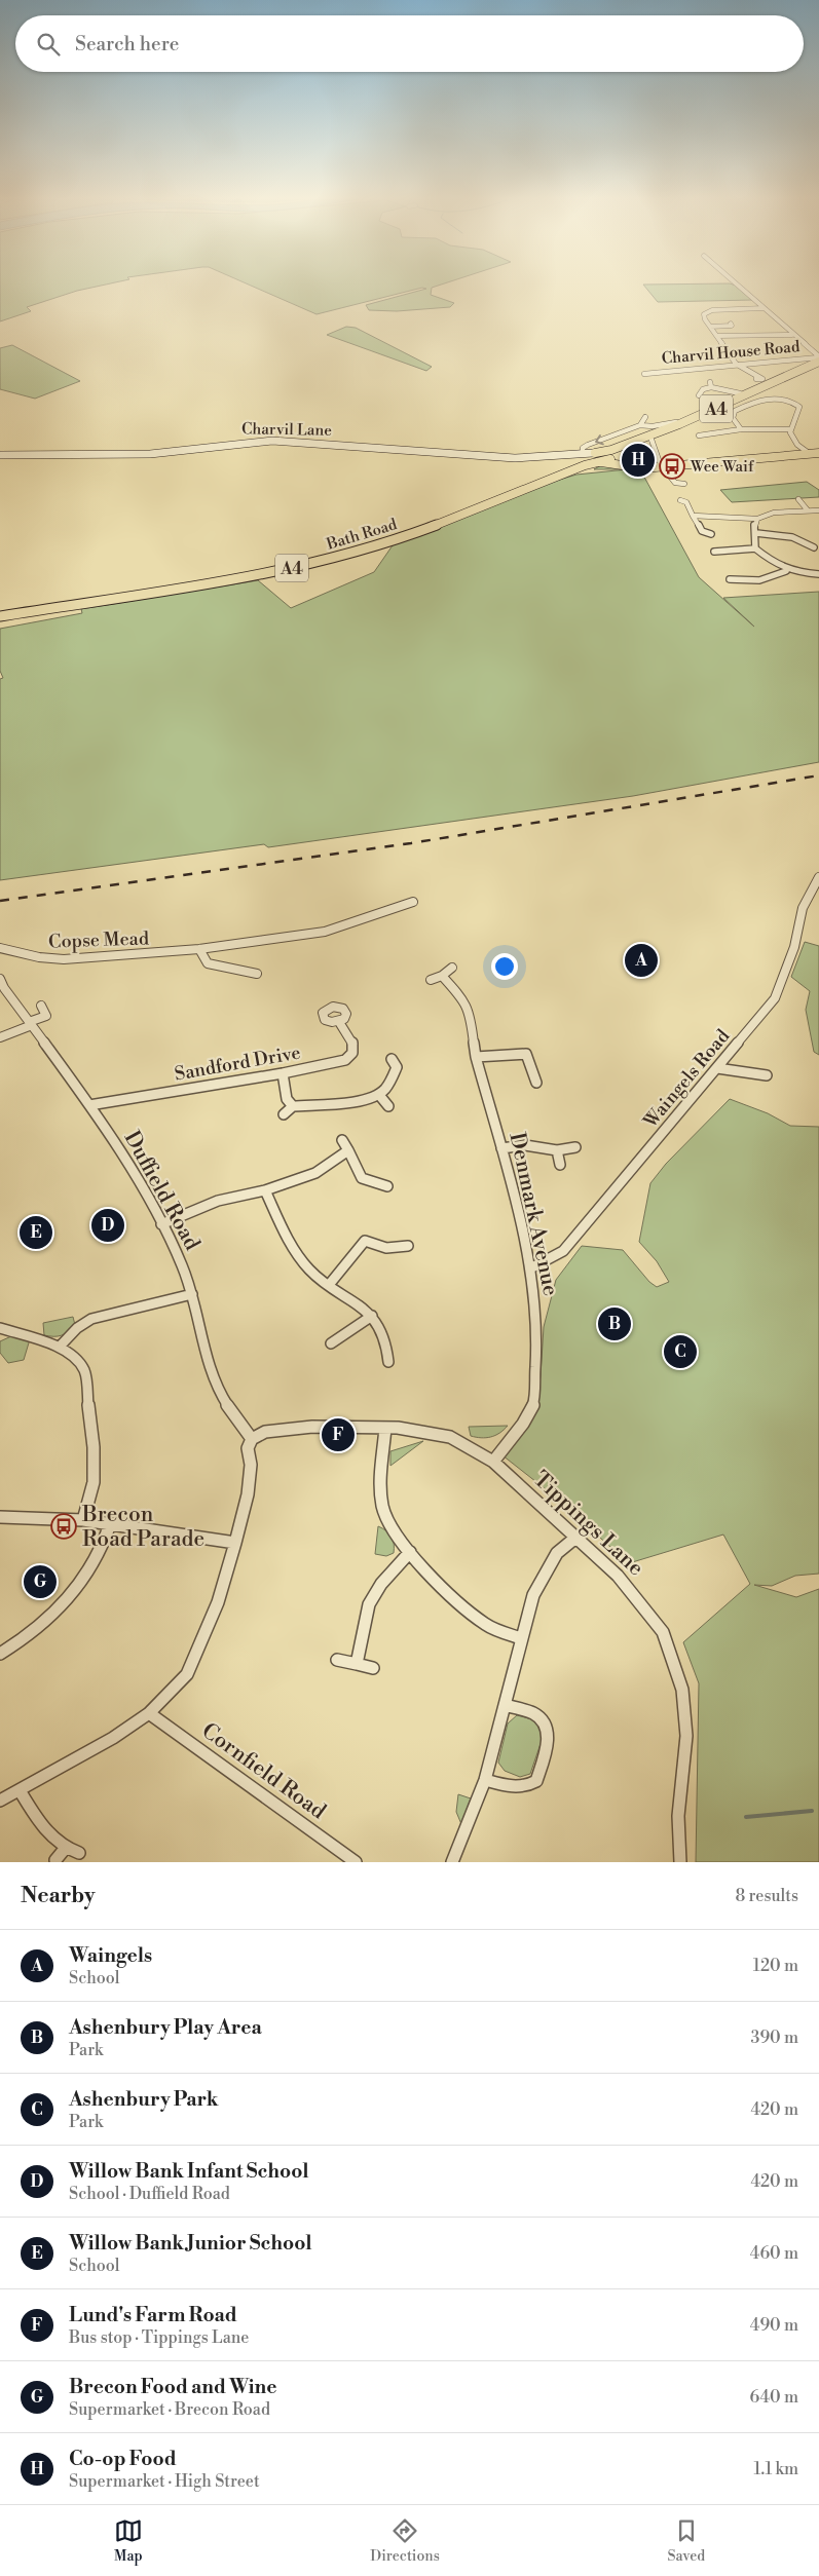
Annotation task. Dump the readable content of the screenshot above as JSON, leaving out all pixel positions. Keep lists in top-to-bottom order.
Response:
{
  "streets": {
    "main road": ["A4", "Charvil Lane", "Bath Road"],
    "street": [
      "Charvil House Road",
      "Copse Mead",
      "Sandford Drive",
      "Waingels Road",
      "Duffield Road",
      "Denmark Avenue",
      "Tippings Lane",
      "Cornfield Road"
    ]
  },
  "crossings": [
    ["A4", "Charvil Lane"],
    ["A4", "Bath Road"],
    ["Charvil Lane", "Bath Road"],
    ["Sandford Drive", "Duffield Road"],
    ["Waingels Road", "Denmark Avenue"],
    ["Duffield Road", "Tippings Lane"],
    ["Denmark Avenue", "Tippings Lane"]
  ],
  "places": {
    "bus stop": ["Wee Waif", "Brecon Road Parade"]
  },
  "page": {
    "search": "Search here",
    "pins": [
      "H",
      "A",
      "D",
      "E",
      "B",
      "C",
      "F",
      "G"
    ],
    "heading": ["Nearby", "8 results"],
    "list": [
      {
        "mark": "A",
        "name": "Waingels",
        "note": "School",
        "value": "120 m"
      },
      {
        "mark": "B",
        "name": "Ashenbury Play Area",
        "note": "Park",
        "value": "390 m"
      },
      {
        "mark": "C",
        "name": "Ashenbury Park",
        "note": "Park",
        "value": "420 m"
      },
      {
        "mark": "D",
        "name": "Willow Bank Infant School",
        "note": "School · Duffield Road",
        "value": "420 m"
      },
      {
        "mark": "E",
        "name": "Willow Bank Junior School",
        "note": "School",
        "value": "460 m"
      },
      {
        "mark": "F",
        "name": "Lund's Farm Road",
        "note": "Bus stop · Tippings Lane",
        "value": "490 m"
      },
      {
        "mark": "G",
        "name": "Brecon Food and Wine",
        "note": "Supermarket · Brecon Road",
        "value": "640 m"
      },
      {
        "mark": "H",
        "name": "Co-op Food",
        "note": "Supermarket · High Street",
        "value": "1.1 km"
      }
    ],
    "nav": ["Map", "Directions", "Saved"]
  }
}
